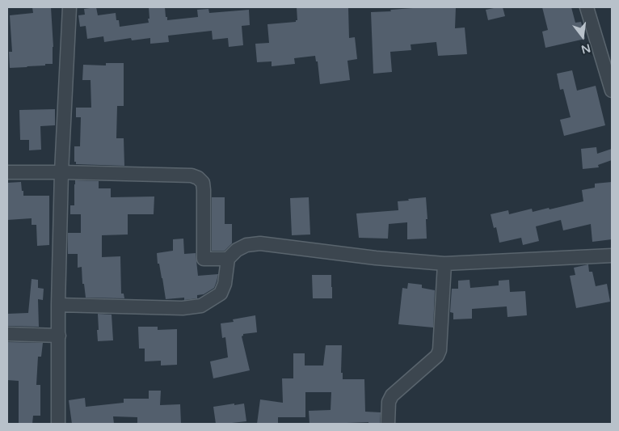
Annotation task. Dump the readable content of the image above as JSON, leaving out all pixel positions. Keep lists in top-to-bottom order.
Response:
{
  "north": "bottom"
}
